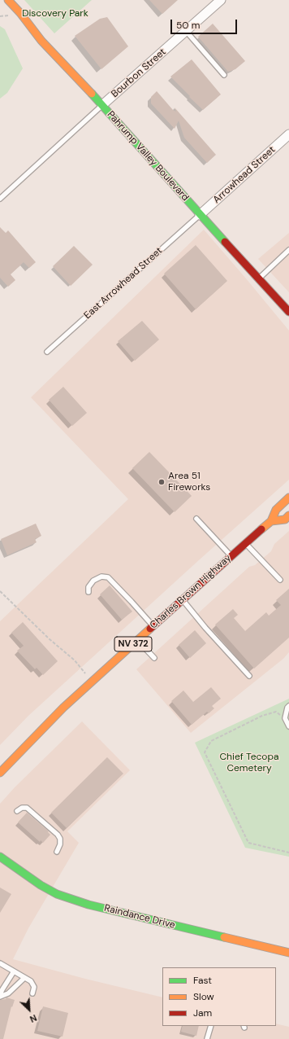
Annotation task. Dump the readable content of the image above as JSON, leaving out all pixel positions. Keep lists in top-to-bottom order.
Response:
{
  "streets": {
    "main road": [
      "Pahrump Valley Boulevard",
      "Charles Brown Highway",
      "NV 372",
      "Raindance Drive"
    ],
    "street": ["Bourbon Street", "Arrowhead Street"],
    "lane": ["East Arrowhead Street"]
  },
  "crossings": [
    ["Bourbon Street", "Pahrump Valley Boulevard"],
    ["Pahrump Valley Boulevard", "Arrowhead Street"],
    ["Pahrump Valley Boulevard", "East Arrowhead Street"],
    ["Arrowhead Street", "East Arrowhead Street"]
  ],
  "parks": ["Discovery Park", "Chief Tecopa Cemetery"],
  "places": ["Area 51 Fireworks"],
  "legend": ["Fast", "Slow", "Jam"],
  "scale_bar": "50 m",
  "north": "bottom right"
}
